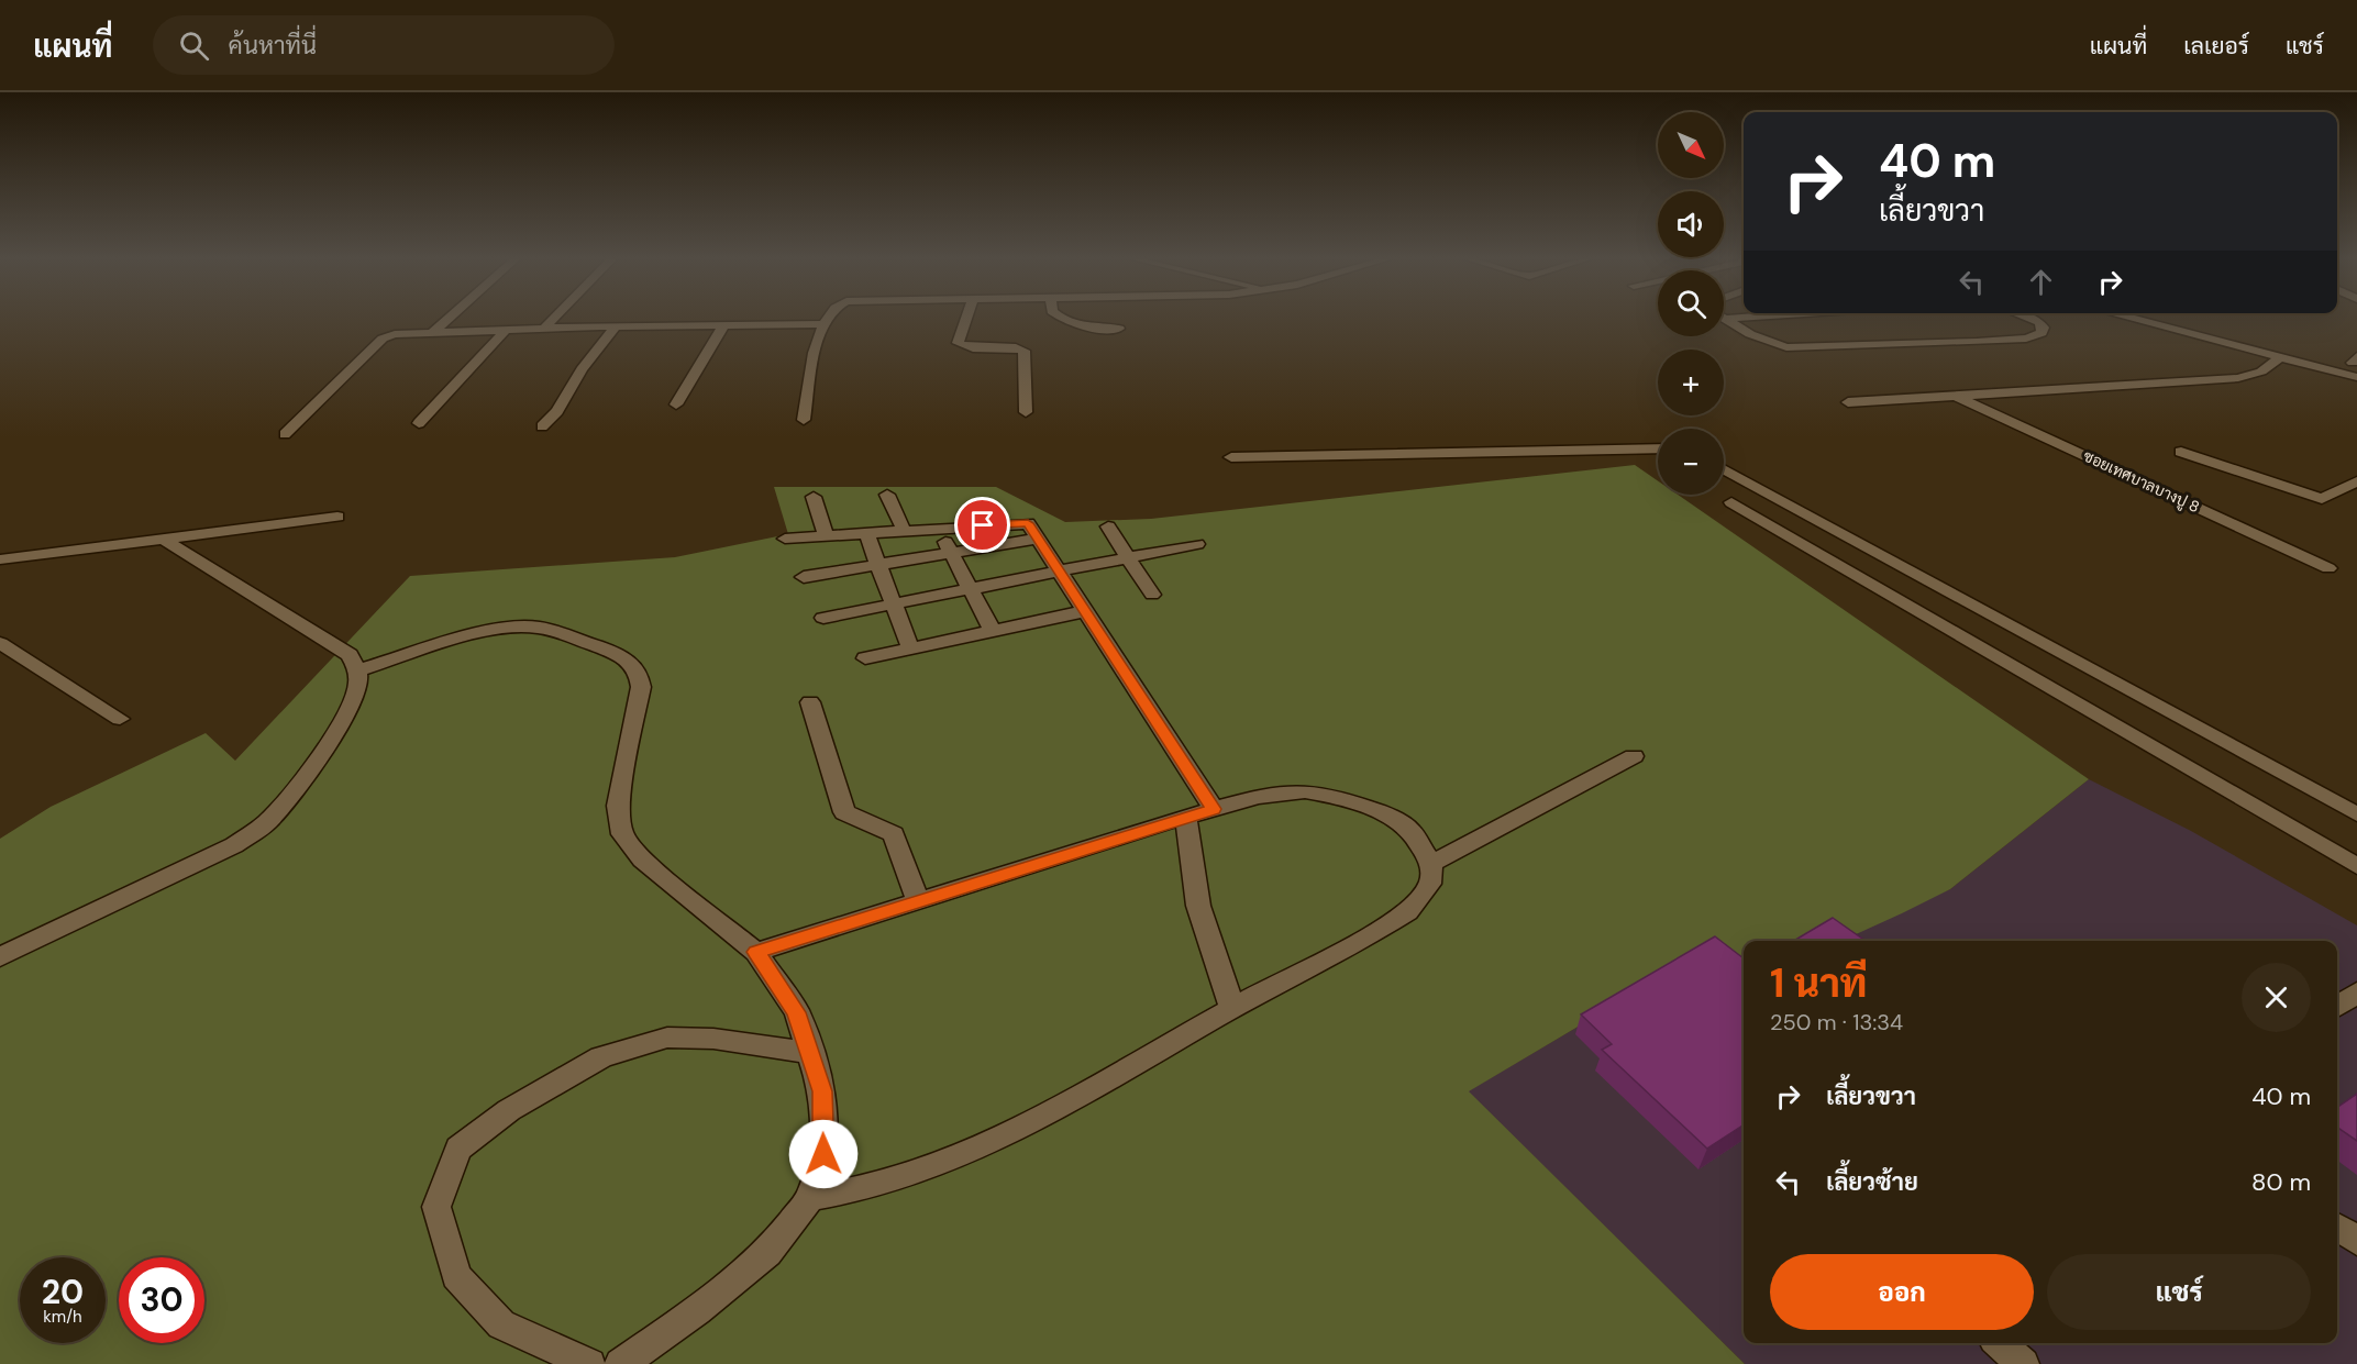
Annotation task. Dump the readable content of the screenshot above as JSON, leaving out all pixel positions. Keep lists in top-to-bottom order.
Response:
{
  "streets": {
    "street": ["ซอยเทศบาลบางปู 8"]
  },
  "north": "bottom right",
  "page": {
    "header": "แผนที่",
    "search": "ค้นหาที่นี่",
    "nav": ["แผนที่", "เลเยอร์", "แชร์"],
    "map_buttons": ["+", "−"],
    "turn": ["40 m", "เลี้ยวขวา"],
    "heading": ["1 นาที", "250 m · 13:34"],
    "list": [
      {
        "name": "เลี้ยวขวา",
        "value": "40 m"
      },
      {
        "name": "เลี้ยวซ้าย",
        "value": "80 m"
      }
    ],
    "buttons": ["ออก", "แชร์"],
    "speed": "20 km/h",
    "limit": "30"
  }
}
